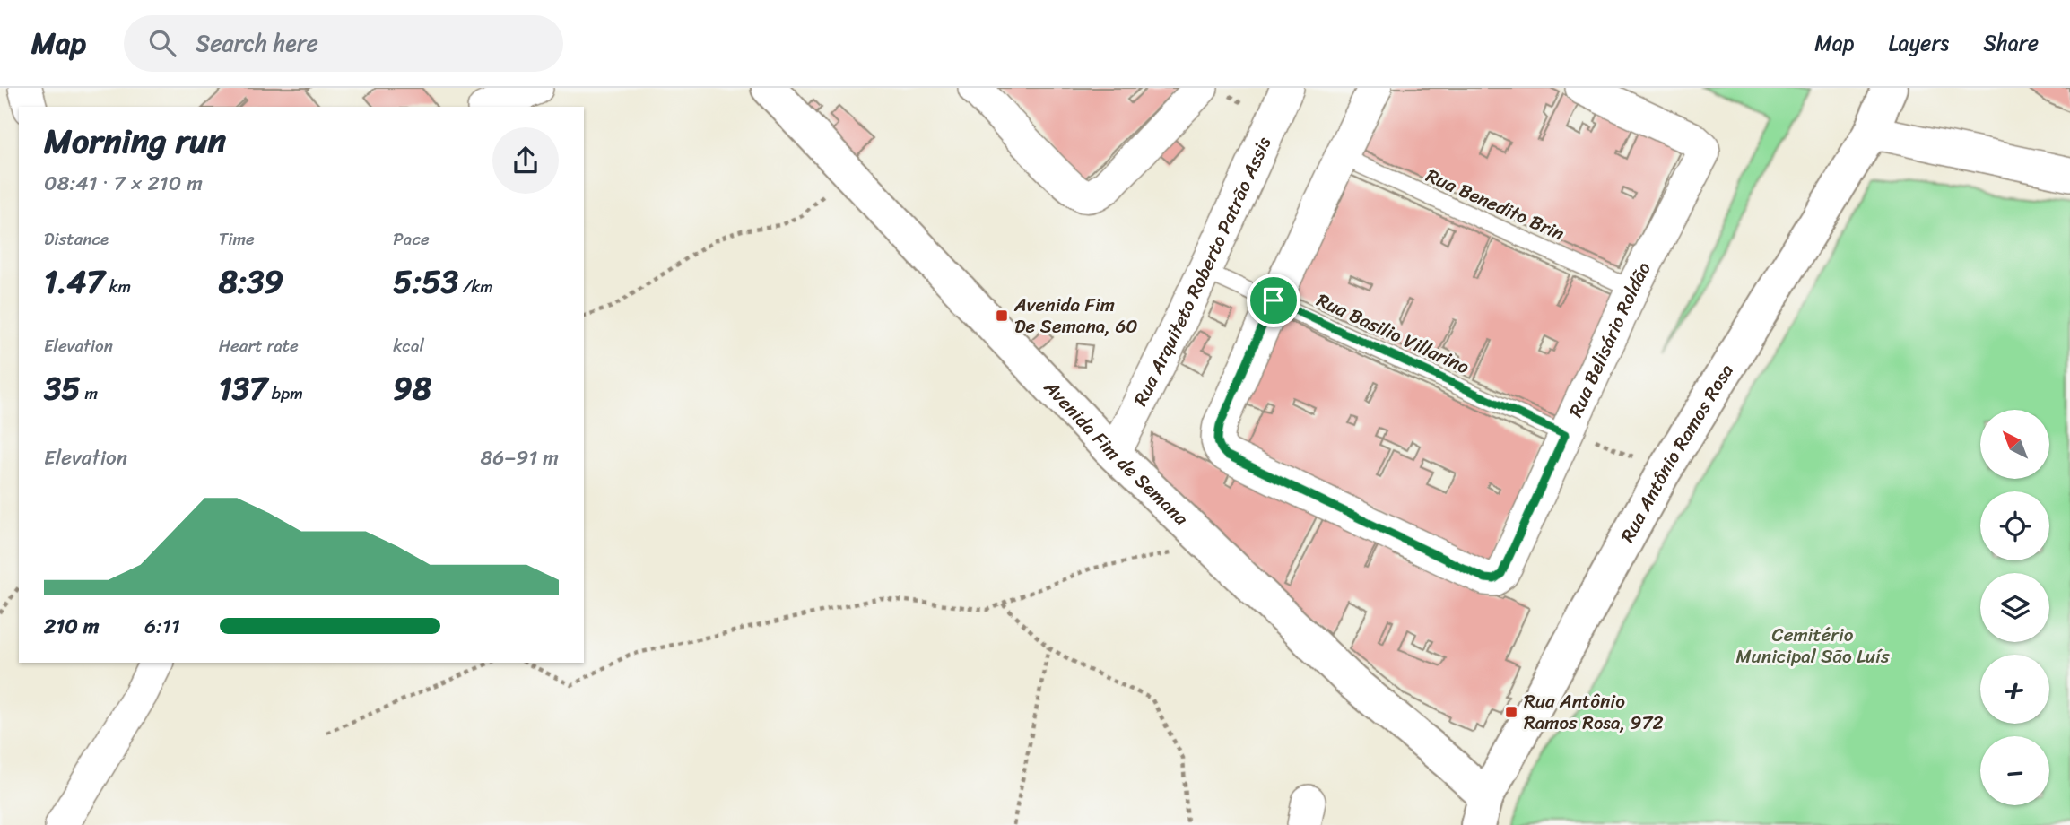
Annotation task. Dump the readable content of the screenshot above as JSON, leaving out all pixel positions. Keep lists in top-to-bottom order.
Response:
{
  "streets": {
    "street": [
      "Rua Arquiteto Roberto Patrão Assis",
      "Rua Belisário Roldão",
      "Avenida Fim de Semana",
      "Rua Antônio Ramos Rosa"
    ],
    "lane": ["Rua Benedito Brin", "Rua Basilio Villarino"]
  },
  "crossings": [
    ["Rua Benedito Brin", "Rua Belisário Roldão"],
    ["Rua Arquiteto Roberto Patrão Assis", "Rua Basilio Villarino"],
    ["Rua Arquiteto Roberto Patrão Assis", "Avenida Fim de Semana"],
    ["Rua Basilio Villarino", "Rua Belisário Roldão"],
    ["Avenida Fim de Semana", "Rua Antônio Ramos Rosa"]
  ],
  "parks": ["Cemitério Municipal São Luís"],
  "places": {
    "transit": ["Avenida Fim De Semana, 60", "Rua Antônio Ramos Rosa, 972"]
  },
  "north": "top left",
  "page": {
    "header": "Map",
    "search": "Search here",
    "nav": ["Map", "Layers", "Share"],
    "heading": ["Morning run", "08:41 · 7 × 210 m"],
    "stats": [
      ["Distance", "1.47 km"],
      ["Time", "8:39"],
      ["Pace", "5:53 /km"],
      ["Elevation", "35 m"],
      ["Heart rate", "137 bpm"],
      ["kcal", "98"]
    ],
    "map_buttons": ["+", "−"],
    "chart": ["Elevation", "86–91 m"],
    "list": [
      {
        "name": "210 m",
        "note": "6:11"
      }
    ]
  }
}
